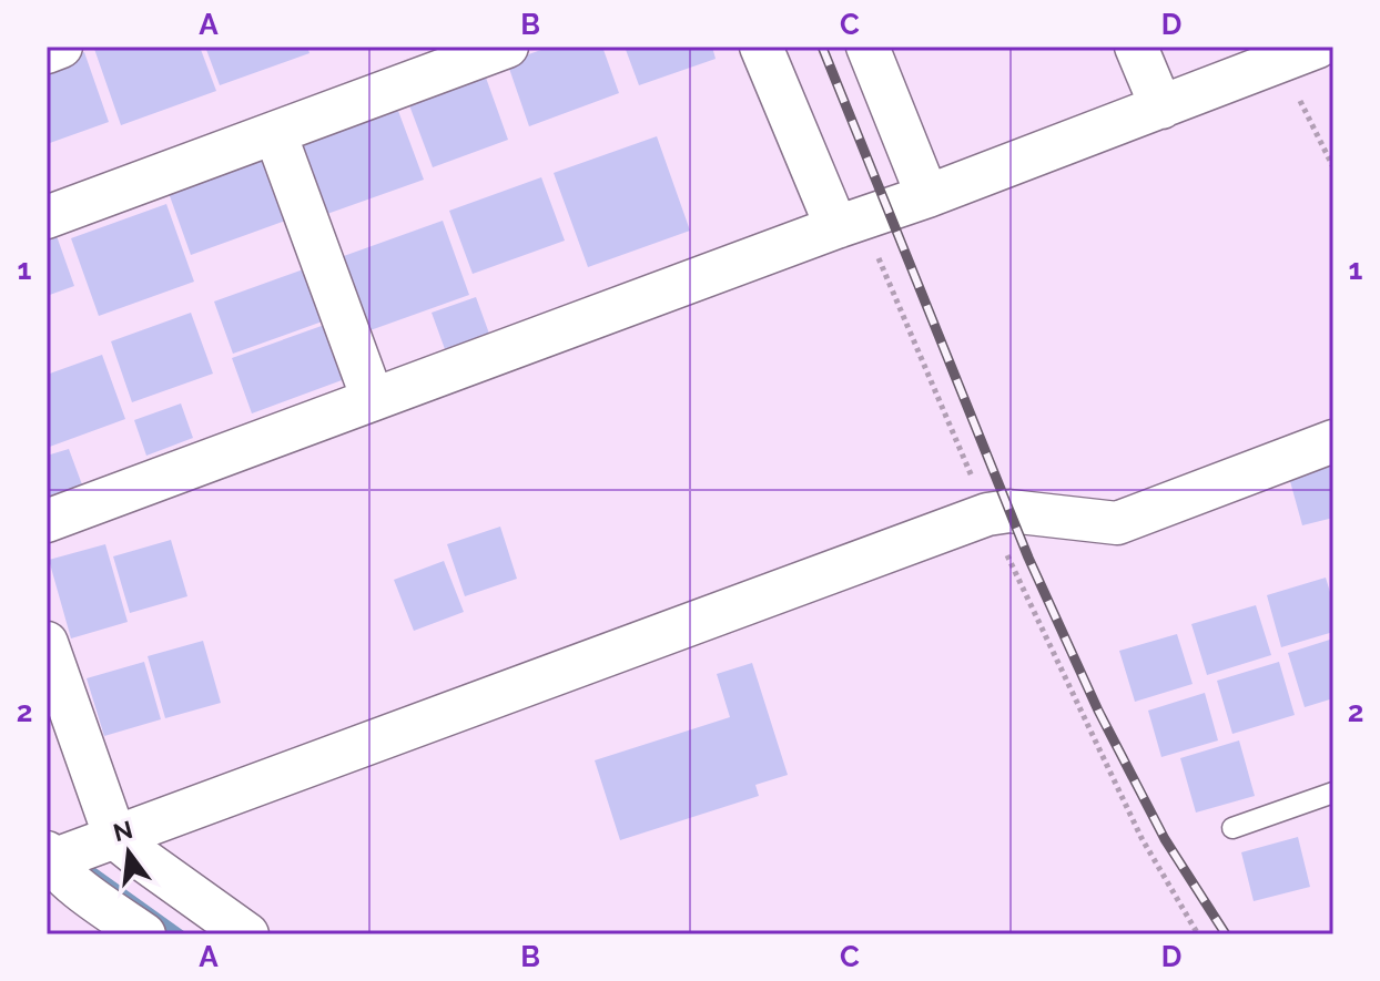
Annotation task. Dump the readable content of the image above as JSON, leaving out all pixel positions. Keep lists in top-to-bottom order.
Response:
{
  "north": "top",
  "grid": {
    "columns": [
      "A",
      "B",
      "C",
      "D"
    ],
    "rows": ["1", "2"]
  }
}
